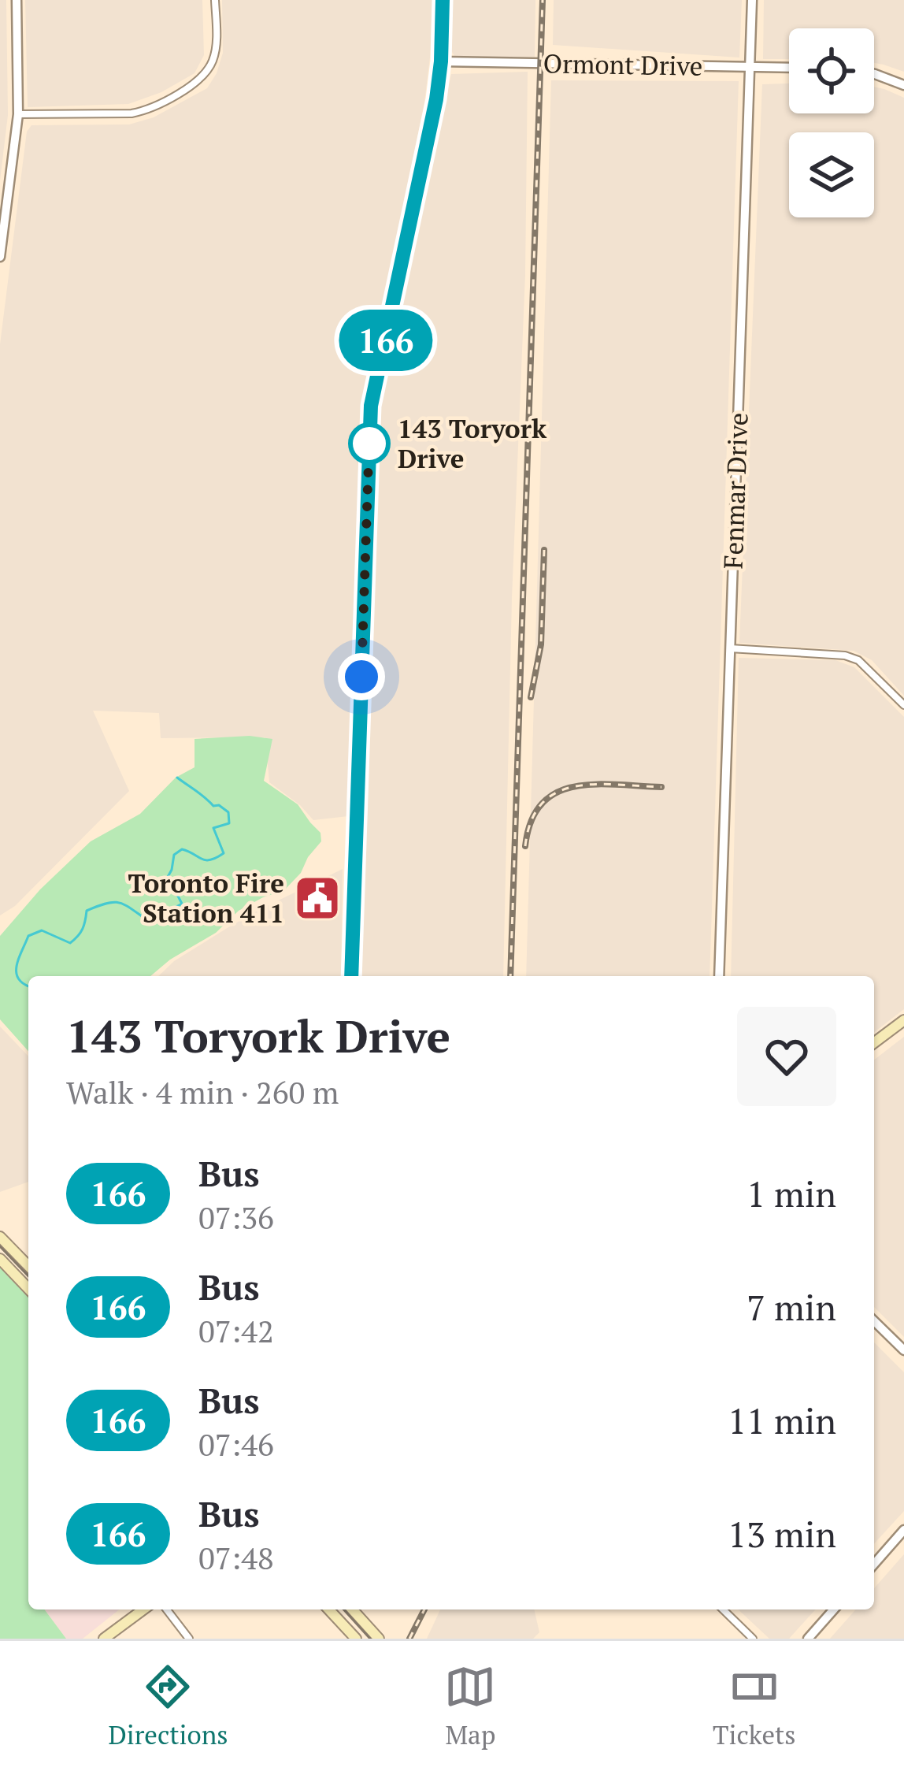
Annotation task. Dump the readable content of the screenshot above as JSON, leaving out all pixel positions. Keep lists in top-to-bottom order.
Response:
{
  "streets": {
    "street": ["Ormont Drive", "Fenmar Drive"]
  },
  "crossings": [
    ["Ormont Drive", "Fenmar Drive"]
  ],
  "places": {
    "other": ["143 Toryork Drive"],
    "public building": ["Toronto Fire Station 411"]
  },
  "lines": ["bus line 166"],
  "page": {
    "on_map": "166",
    "heading": ["143 Toryork Drive", "Walk · 4 min · 260 m"],
    "list": [
      {
        "mark": "166",
        "name": "Bus",
        "note": "07:36",
        "value": "1 min"
      },
      {
        "mark": "166",
        "name": "Bus",
        "note": "07:42",
        "value": "7 min"
      },
      {
        "mark": "166",
        "name": "Bus",
        "note": "07:46",
        "value": "11 min"
      },
      {
        "mark": "166",
        "name": "Bus",
        "note": "07:48",
        "value": "13 min"
      }
    ],
    "tabs": ["Directions", "Map", "Tickets"]
  }
}
